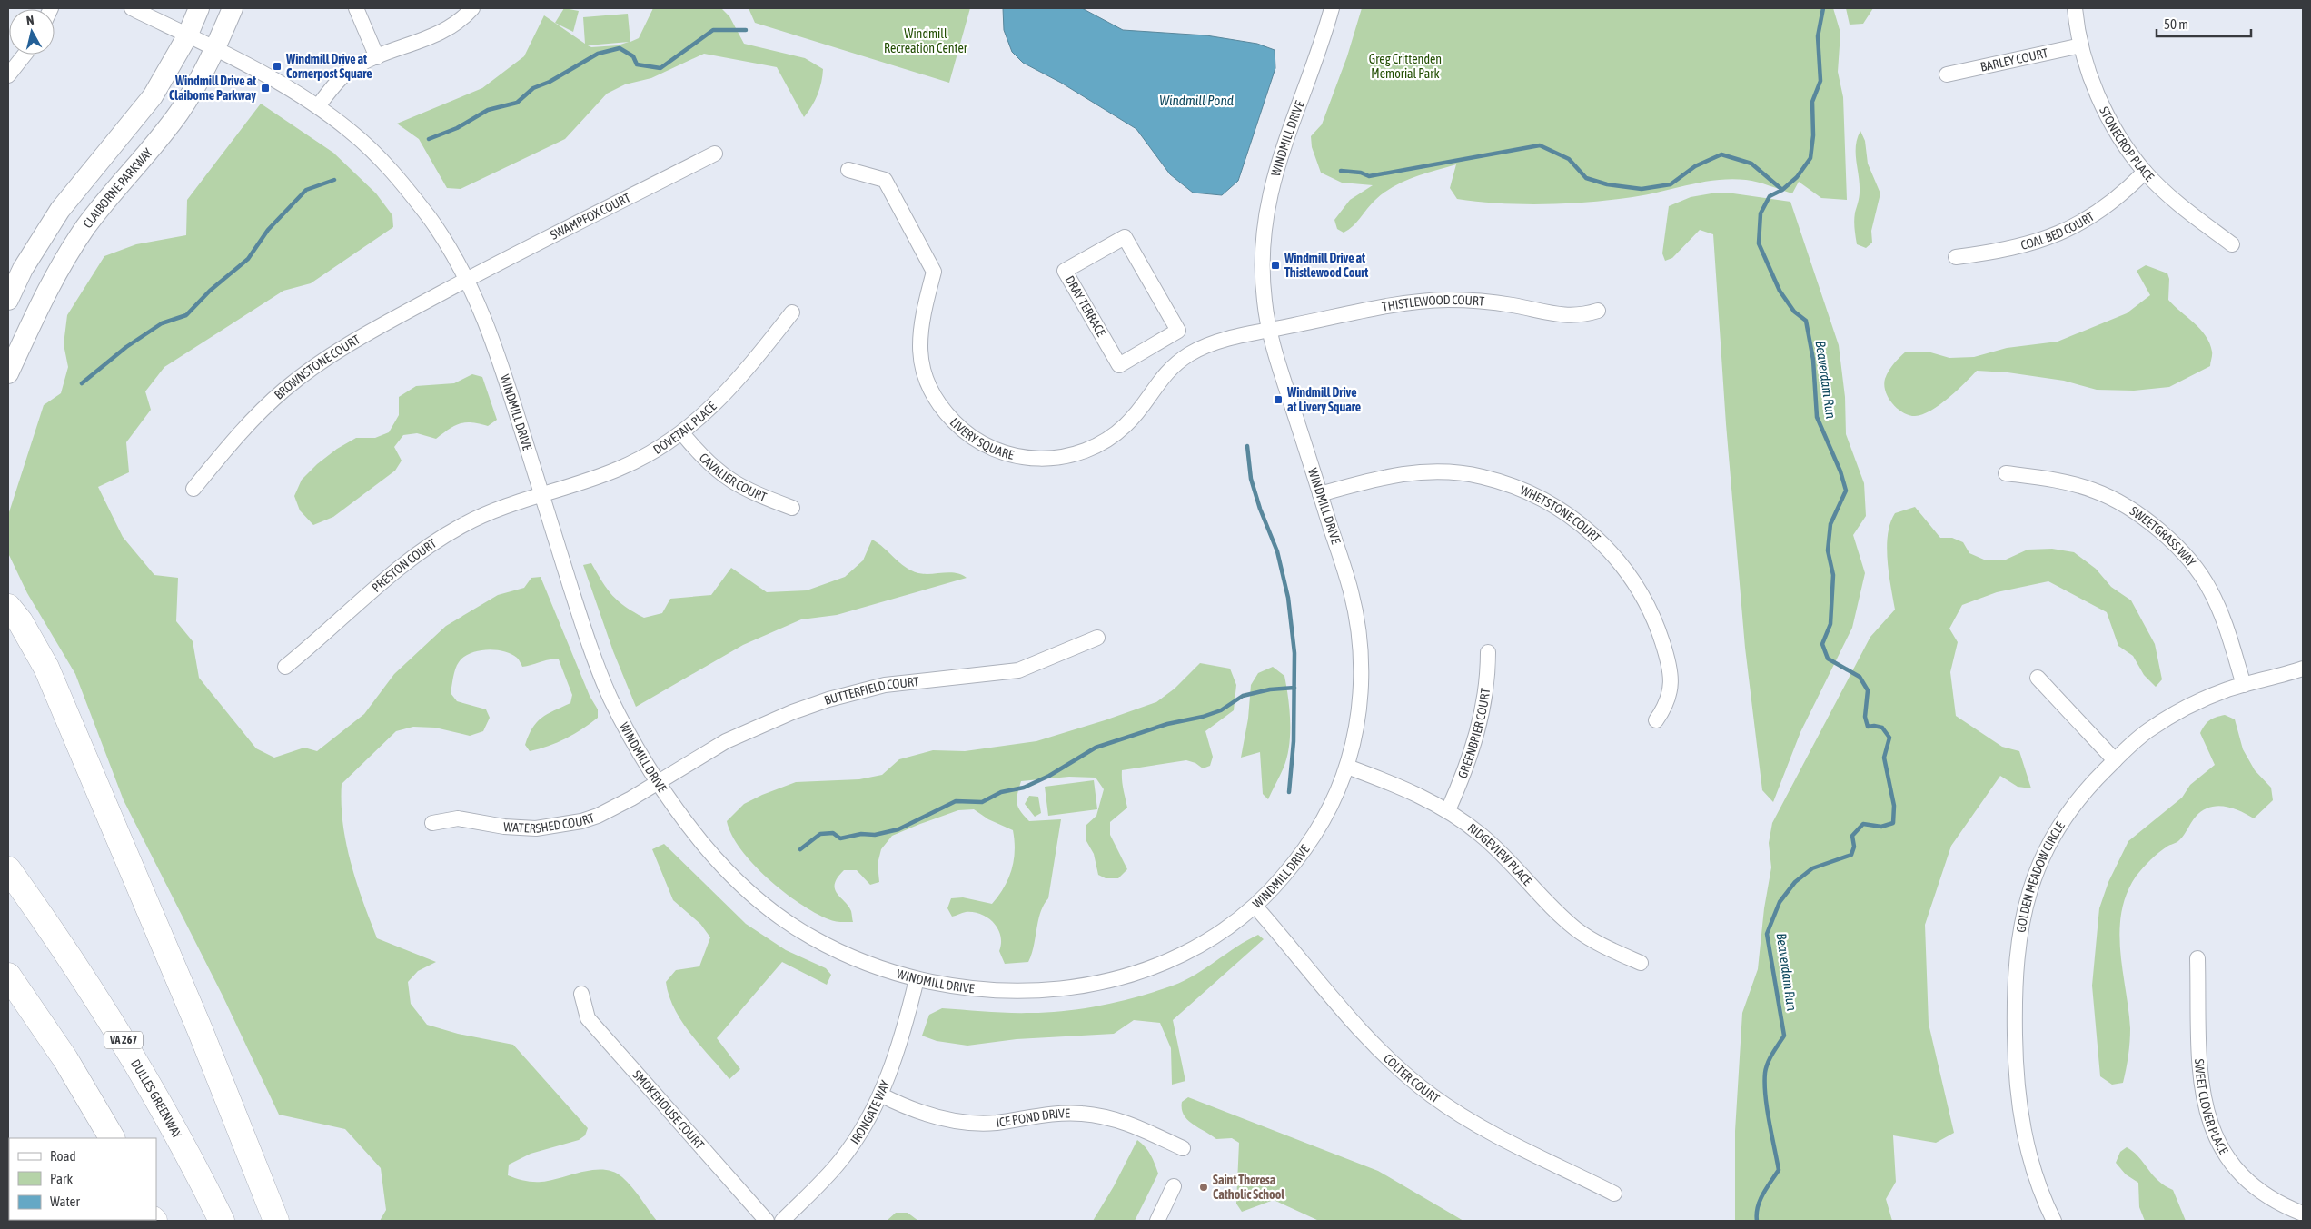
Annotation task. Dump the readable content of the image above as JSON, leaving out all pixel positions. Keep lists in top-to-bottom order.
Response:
{
  "streets": {
    "highway": ["VA 267", "DULLES GREENWAY"],
    "main road": ["CLAIBORNE PARKWAY"],
    "street": [
      "BARLEY COURT",
      "WINDMILL DRIVE",
      "STONECROP PLACE",
      "SWAMPFOX COURT",
      "COAL BED COURT",
      "THISTLEWOOD COURT",
      "DRAY TERRACE",
      "BROWNSTONE COURT",
      "DOVETAIL PLACE",
      "LIVERY SQUARE",
      "CAVALIER COURT",
      "WHETSTONE COURT",
      "SWEETGRASS WAY",
      "PRESTON COURT",
      "BUTTERFIELD COURT",
      "GREENBRIER COURT",
      "WATERSHED COURT",
      "RIDGEVIEW PLACE",
      "GOLDEN MEADOW CIRCLE",
      "COLTER COURT",
      "SWEET CLOVER PLACE",
      "SMOKEHOUSE COURT",
      "IRONGATE WAY",
      "ICE POND DRIVE"
    ]
  },
  "crossings": [
    ["BARLEY COURT", "STONECROP PLACE"],
    ["WINDMILL DRIVE", "CLAIBORNE PARKWAY"],
    ["WINDMILL DRIVE", "SWAMPFOX COURT"],
    ["WINDMILL DRIVE", "THISTLEWOOD COURT"],
    ["WINDMILL DRIVE", "BROWNSTONE COURT"],
    ["WINDMILL DRIVE", "DOVETAIL PLACE"],
    ["WINDMILL DRIVE", "LIVERY SQUARE"],
    ["WINDMILL DRIVE", "WHETSTONE COURT"],
    ["WINDMILL DRIVE", "PRESTON COURT"],
    ["WINDMILL DRIVE", "BUTTERFIELD COURT"],
    ["WINDMILL DRIVE", "WATERSHED COURT"],
    ["WINDMILL DRIVE", "RIDGEVIEW PLACE"],
    ["WINDMILL DRIVE", "COLTER COURT"],
    ["WINDMILL DRIVE", "IRONGATE WAY"],
    ["STONECROP PLACE", "COAL BED COURT"],
    ["SWAMPFOX COURT", "BROWNSTONE COURT"],
    ["THISTLEWOOD COURT", "LIVERY SQUARE"],
    ["DRAY TERRACE", "LIVERY SQUARE"],
    ["DOVETAIL PLACE", "CAVALIER COURT"],
    ["DOVETAIL PLACE", "PRESTON COURT"],
    ["SWEETGRASS WAY", "GOLDEN MEADOW CIRCLE"],
    ["BUTTERFIELD COURT", "WATERSHED COURT"],
    ["GREENBRIER COURT", "RIDGEVIEW PLACE"],
    ["IRONGATE WAY", "ICE POND DRIVE"]
  ],
  "water": ["Windmill Pond", "Beaverdam Run"],
  "parks": ["Windmill Recreation Center", "Greg Crittenden Memorial Park"],
  "places": {
    "transit": [
      "Windmill Drive at Cornerpost Square",
      "Windmill Drive at Claiborne Parkway",
      "Windmill Drive at Thistlewood Court",
      "Windmill Drive at Livery Square"
    ],
    "other": ["Saint Theresa Catholic School"]
  },
  "legend": ["Road", "Park", "Water"],
  "scale_bar": "50 m",
  "north": "top"
}
